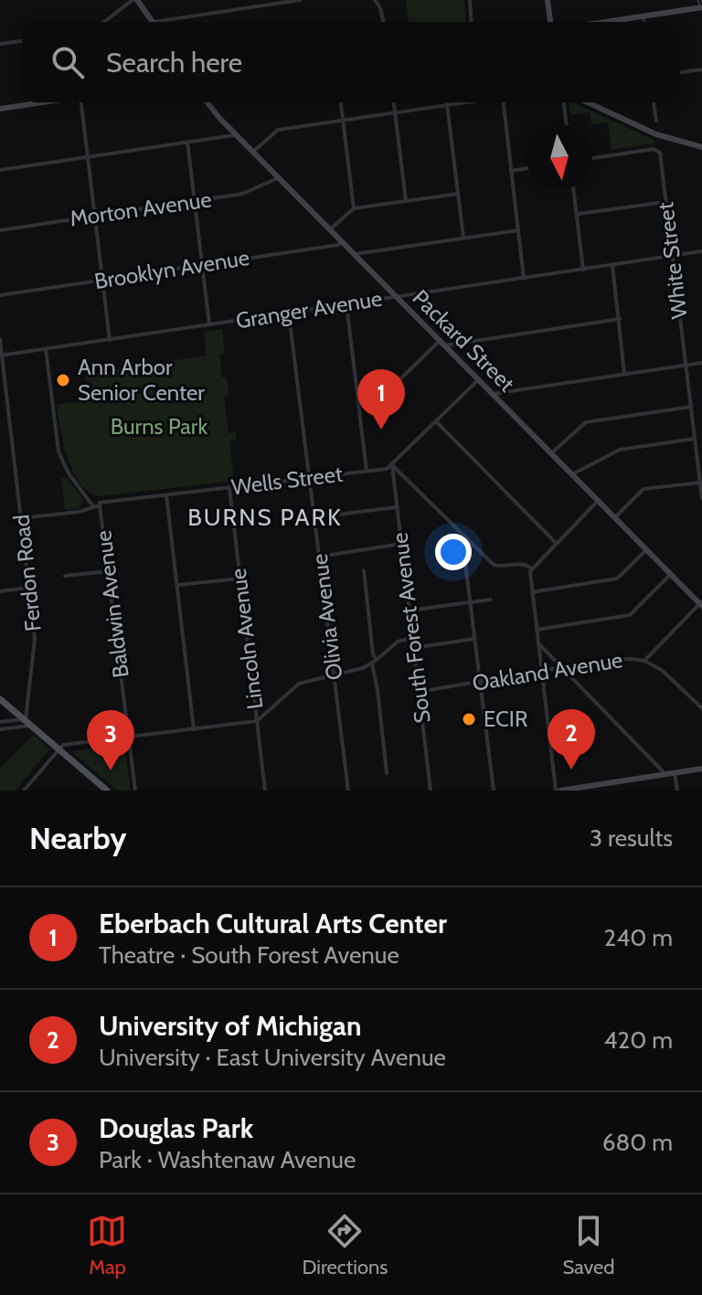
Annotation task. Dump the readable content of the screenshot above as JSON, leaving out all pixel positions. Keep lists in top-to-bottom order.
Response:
{
  "streets": {
    "main road": ["Packard Street"],
    "street": [
      "Morton Avenue",
      "White Street",
      "Brooklyn Avenue",
      "Granger Avenue",
      "Wells Street",
      "Ferdon Road",
      "Baldwin Avenue",
      "Olivia Avenue",
      "South Forest Avenue",
      "Lincoln Avenue",
      "Oakland Avenue"
    ]
  },
  "crossings": [
    ["Morton Avenue", "Packard Street"],
    ["White Street", "Granger Avenue"],
    ["Brooklyn Avenue", "Packard Street"],
    ["Granger Avenue", "Packard Street"],
    ["Granger Avenue", "Ferdon Road"],
    ["Granger Avenue", "Baldwin Avenue"],
    ["Granger Avenue", "Olivia Avenue"],
    ["Wells Street", "Ferdon Road"],
    ["Wells Street", "Baldwin Avenue"],
    ["Wells Street", "Olivia Avenue"],
    ["Wells Street", "South Forest Avenue"],
    ["Wells Street", "Lincoln Avenue"],
    ["South Forest Avenue", "Oakland Avenue"]
  ],
  "districts": ["BURNS PARK"],
  "parks": ["Burns Park"],
  "places": ["Ann Arbor Senior Center", "ECIR"],
  "north": "bottom",
  "page": {
    "search": "Search here",
    "pins": ["1", "2", "3"],
    "heading": ["Nearby", "3 results"],
    "list": [
      {
        "mark": "1",
        "name": "Eberbach Cultural Arts Center",
        "note": "Theatre · South Forest Avenue",
        "value": "240 m"
      },
      {
        "mark": "2",
        "name": "University of Michigan",
        "note": "University · East University Avenue",
        "value": "420 m"
      },
      {
        "mark": "3",
        "name": "Douglas Park",
        "note": "Park · Washtenaw Avenue",
        "value": "680 m"
      }
    ],
    "nav": ["Map", "Directions", "Saved"]
  }
}
